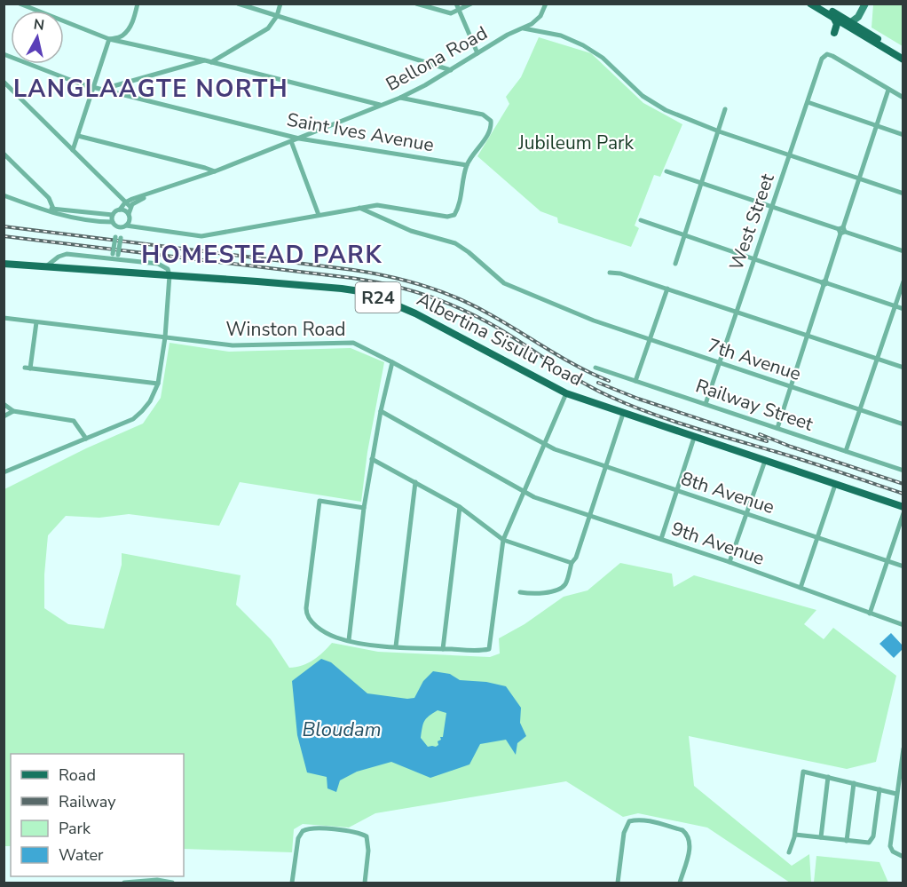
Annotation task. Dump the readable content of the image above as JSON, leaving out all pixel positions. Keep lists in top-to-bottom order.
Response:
{
  "streets": {
    "main road": ["R24", "Albertina Sisulu Road"],
    "street": [
      "Bellona Road",
      "Saint Ives Avenue",
      "West Street",
      "Winston Road",
      "7th Avenue",
      "Railway Street",
      "8th Avenue",
      "9th Avenue"
    ]
  },
  "crossings": [
    ["Bellona Road", "Saint Ives Avenue"],
    ["West Street", "7th Avenue"],
    ["West Street", "Railway Street"],
    ["Winston Road", "8th Avenue"]
  ],
  "districts": ["LANGLAAGTE NORTH", "HOMESTEAD PARK"],
  "water": ["Bloudam"],
  "parks": ["Jubileum Park"],
  "legend": [
    "Road",
    "Railway",
    "Park",
    "Water"
  ],
  "north": "top"
}
